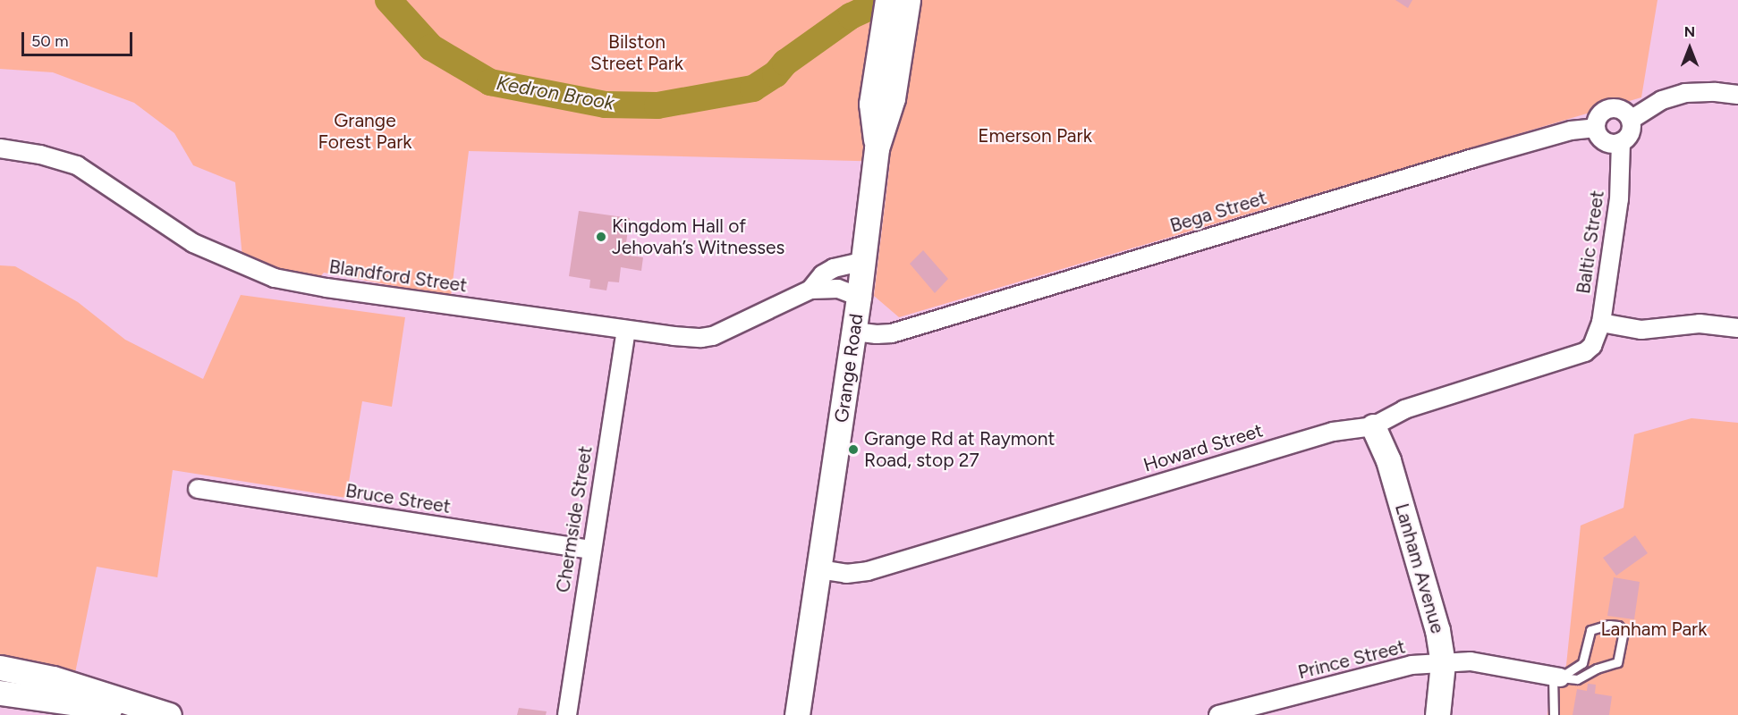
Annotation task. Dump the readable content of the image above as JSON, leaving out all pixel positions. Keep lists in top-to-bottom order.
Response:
{
  "streets": {
    "main road": ["Grange Road", "Lanham Avenue"],
    "street": [
      "Bega Street",
      "Baltic Street",
      "Blandford Street",
      "Howard Street",
      "Bruce Street",
      "Chermside Street",
      "Prince Street"
    ]
  },
  "crossings": [
    ["Bega Street", "Baltic Street"],
    ["Bega Street", "Grange Road"],
    ["Baltic Street", "Howard Street"],
    ["Blandford Street", "Grange Road"],
    ["Blandford Street", "Chermside Street"],
    ["Grange Road", "Howard Street"],
    ["Howard Street", "Lanham Avenue"],
    ["Bruce Street", "Chermside Street"],
    ["Lanham Avenue", "Prince Street"]
  ],
  "water": ["Kedron Brook"],
  "parks": [
    "Bilston Street Park",
    "Grange Forest Park",
    "Emerson Park",
    "Lanham Park"
  ],
  "places": ["Kingdom Hall of Jehovah’s Witnesses", "Grange Rd at Raymont Road, stop 27"],
  "scale_bar": "50 m",
  "north": "top"
}
